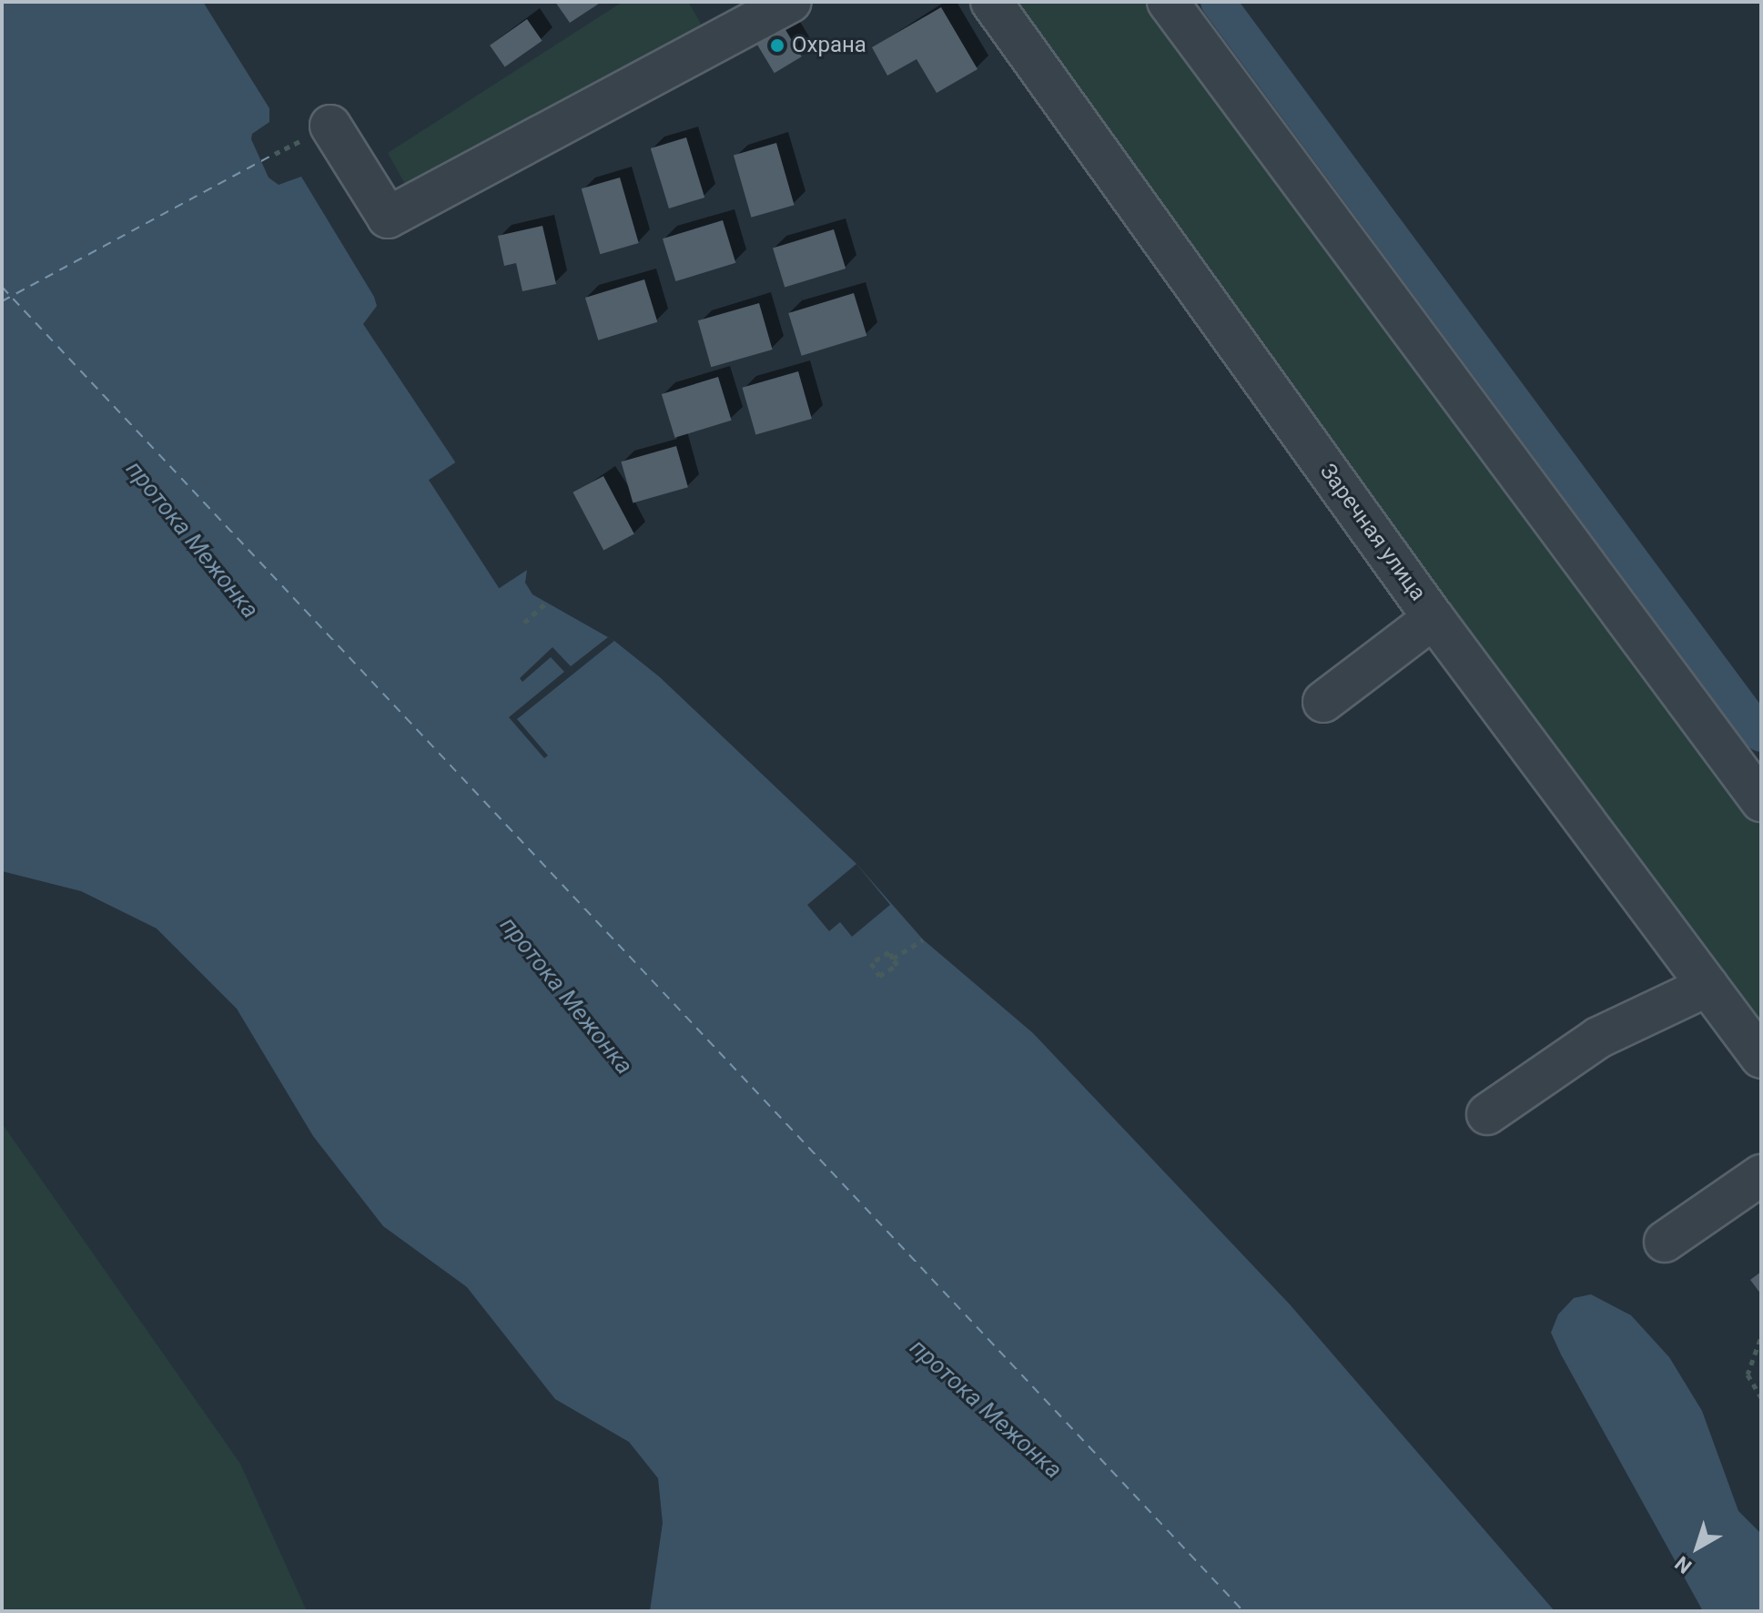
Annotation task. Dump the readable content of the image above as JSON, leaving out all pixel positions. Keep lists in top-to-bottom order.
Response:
{
  "streets": {
    "street": ["Заречная улица"]
  },
  "water": ["протока Межонка"],
  "places": ["Охрана"],
  "north": "bottom left"
}
